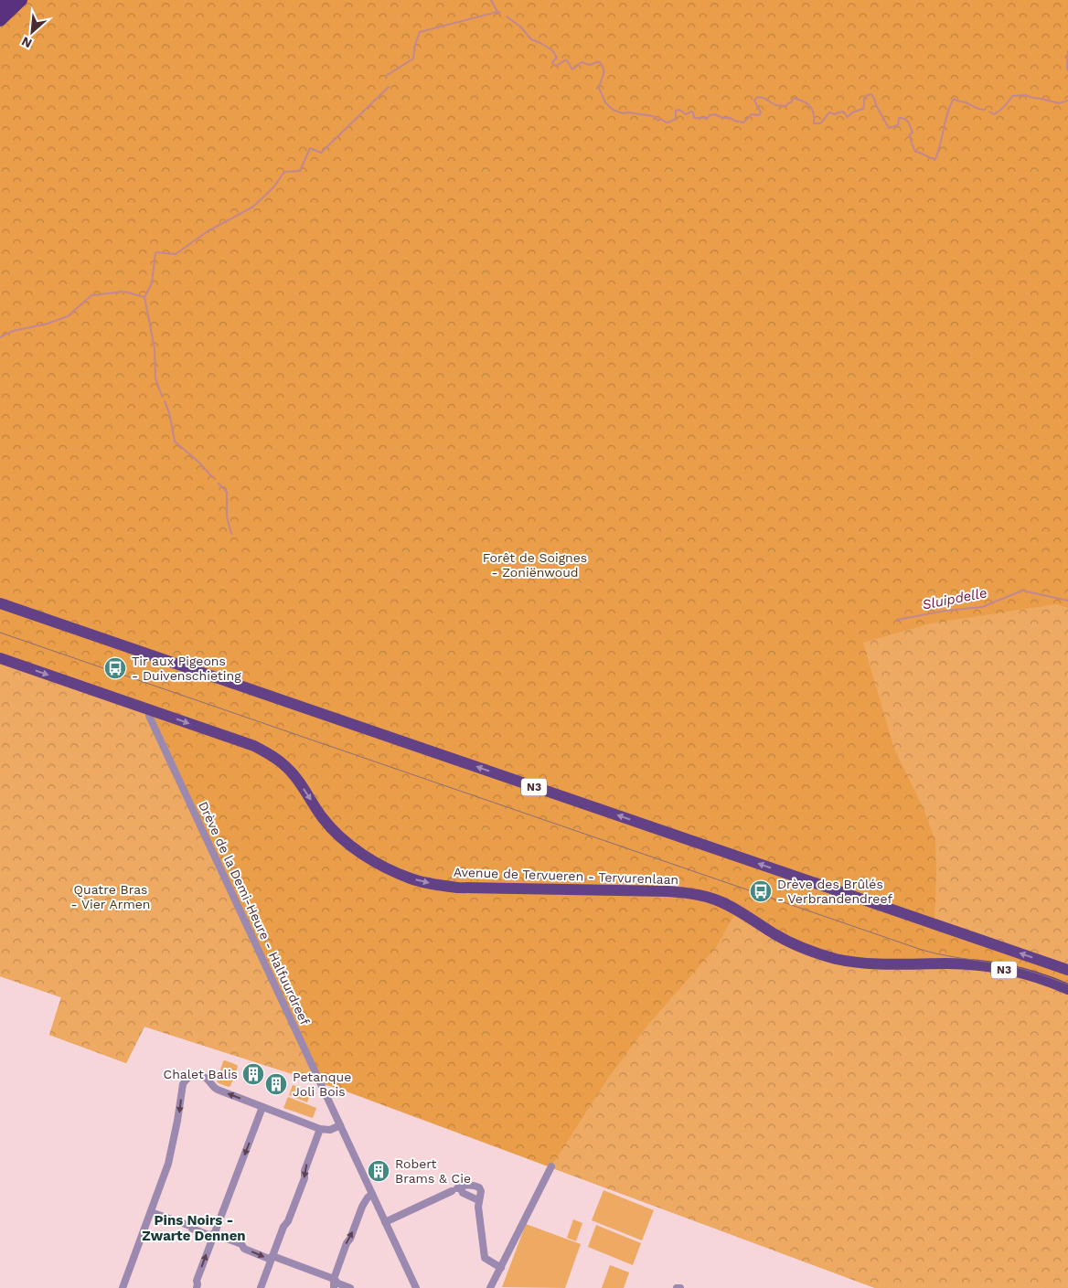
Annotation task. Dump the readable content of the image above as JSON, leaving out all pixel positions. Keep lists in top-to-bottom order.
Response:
{
  "streets": {
    "main road": ["N3", "Avenue de Tervueren - Tervurenlaan"],
    "street": ["Drève de la Demi-Heure - Halfuurdreef"]
  },
  "crossings": [
    ["Avenue de Tervueren - Tervurenlaan", "Drève de la Demi-Heure - Halfuurdreef"]
  ],
  "districts": ["Pins Noirs - Zwarte Dennen"],
  "water": ["Sluipdelle"],
  "parks": ["Forêt de Soignes - Zoniënwoud", "Quatre Bras - Vier Armen"],
  "places": {
    "bus stop": ["Tir aux Pigeons - Duivenschieting", "Drève des Brûlés - Verbrandendreef"],
    "building": ["Chalet Balis", "Petanque Joli Bois", "Robert Brams & Cie"]
  },
  "north": "bottom left"
}
